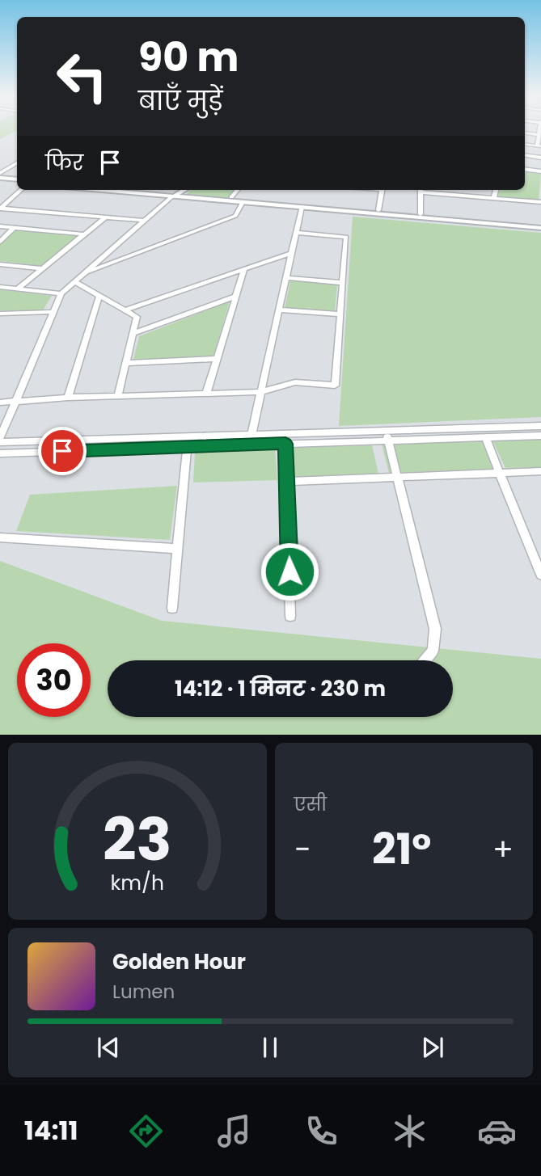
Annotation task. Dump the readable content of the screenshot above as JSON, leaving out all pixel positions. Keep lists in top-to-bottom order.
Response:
{
  "page": {
    "turn": ["90 m", "बाएँ मुड़ें"],
    "then": "फिर",
    "limit": "30",
    "trip": "14:12 · 1 मिनट · 230 m",
    "tile": "एसी",
    "heat": ["−", "21°", "+"],
    "song": ["Golden Hour", "Lumen"],
    "tabs": "14:11",
    "gauge": ["23", "km/h"]
  }
}
